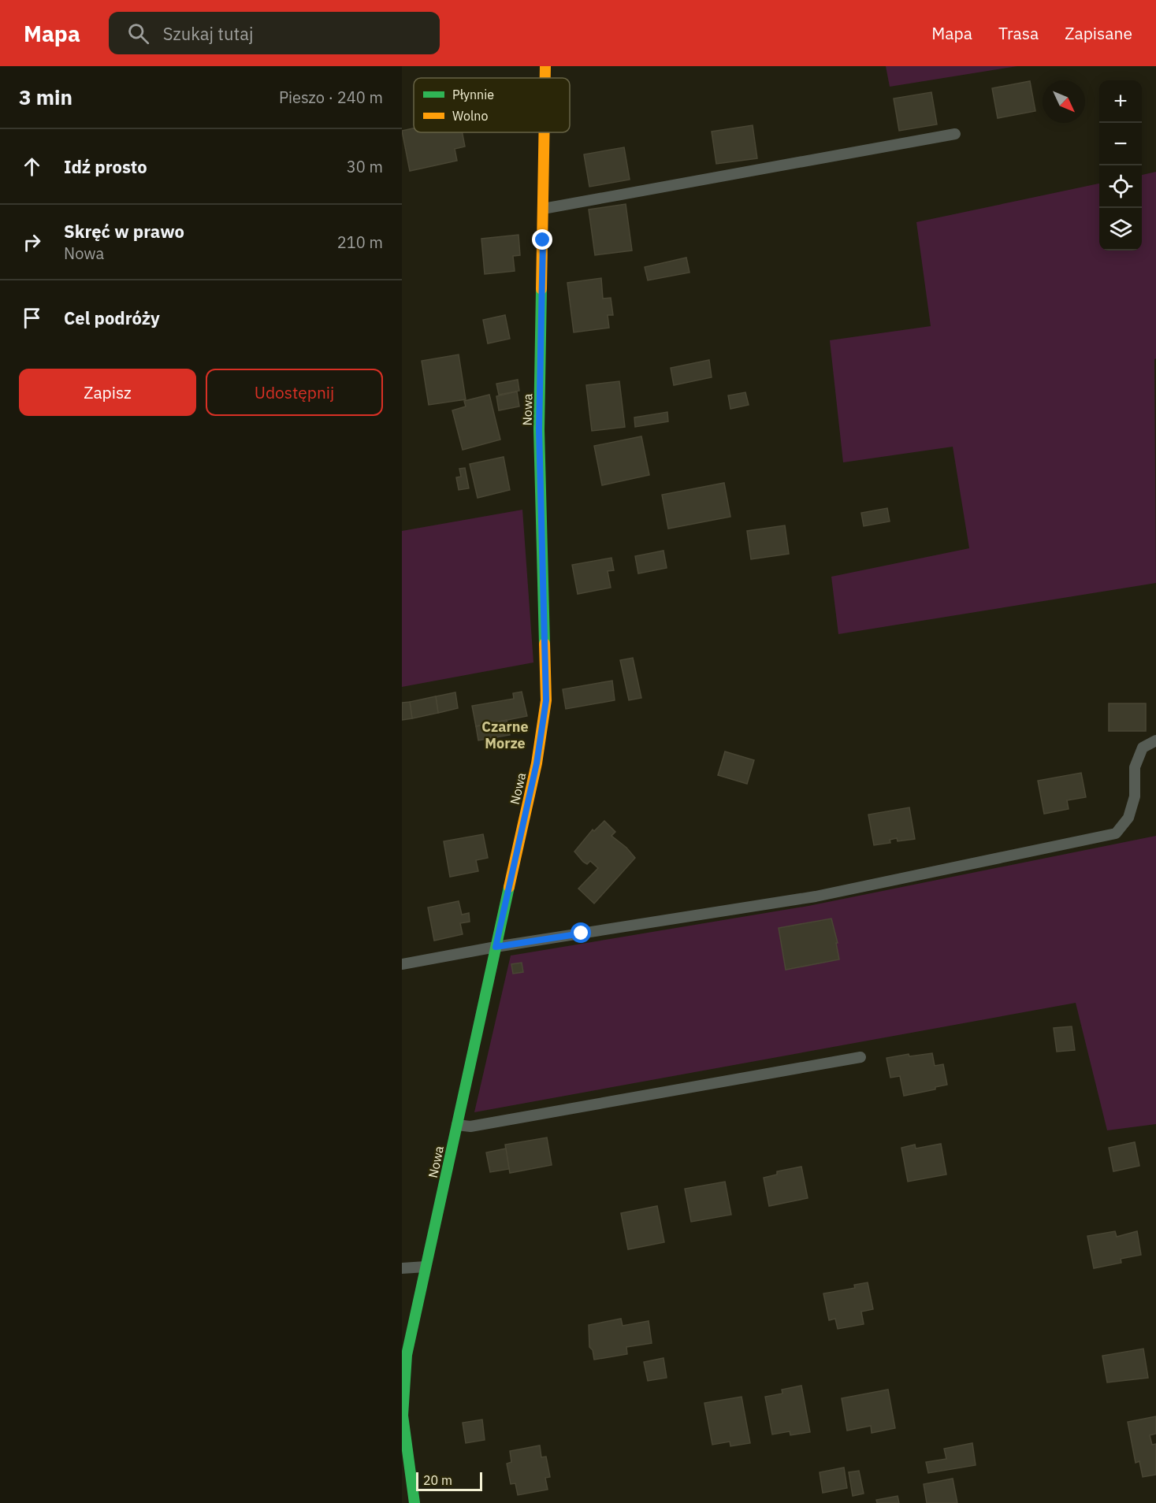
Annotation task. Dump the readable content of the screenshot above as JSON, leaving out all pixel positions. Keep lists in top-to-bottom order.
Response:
{
  "streets": {
    "street": ["Nowa"]
  },
  "districts": ["Czarne Morze"],
  "legend": ["Płynnie", "Wolno"],
  "scale_bar": "20 m",
  "north": "bottom right",
  "page": {
    "header": "Mapa",
    "search": "Szukaj tutaj",
    "nav": ["Mapa", "Trasa", "Zapisane"],
    "heading": ["3 min", "Pieszo · 240 m"],
    "map_buttons": ["+", "−"],
    "list": [
      ["Idź prosto", "30 m"],
      ["Skręć w prawo", "Nowa", "210 m"],
      "Cel podróży"
    ],
    "buttons": ["Zapisz", "Udostępnij"],
    "scale": "20 m"
  }
}
